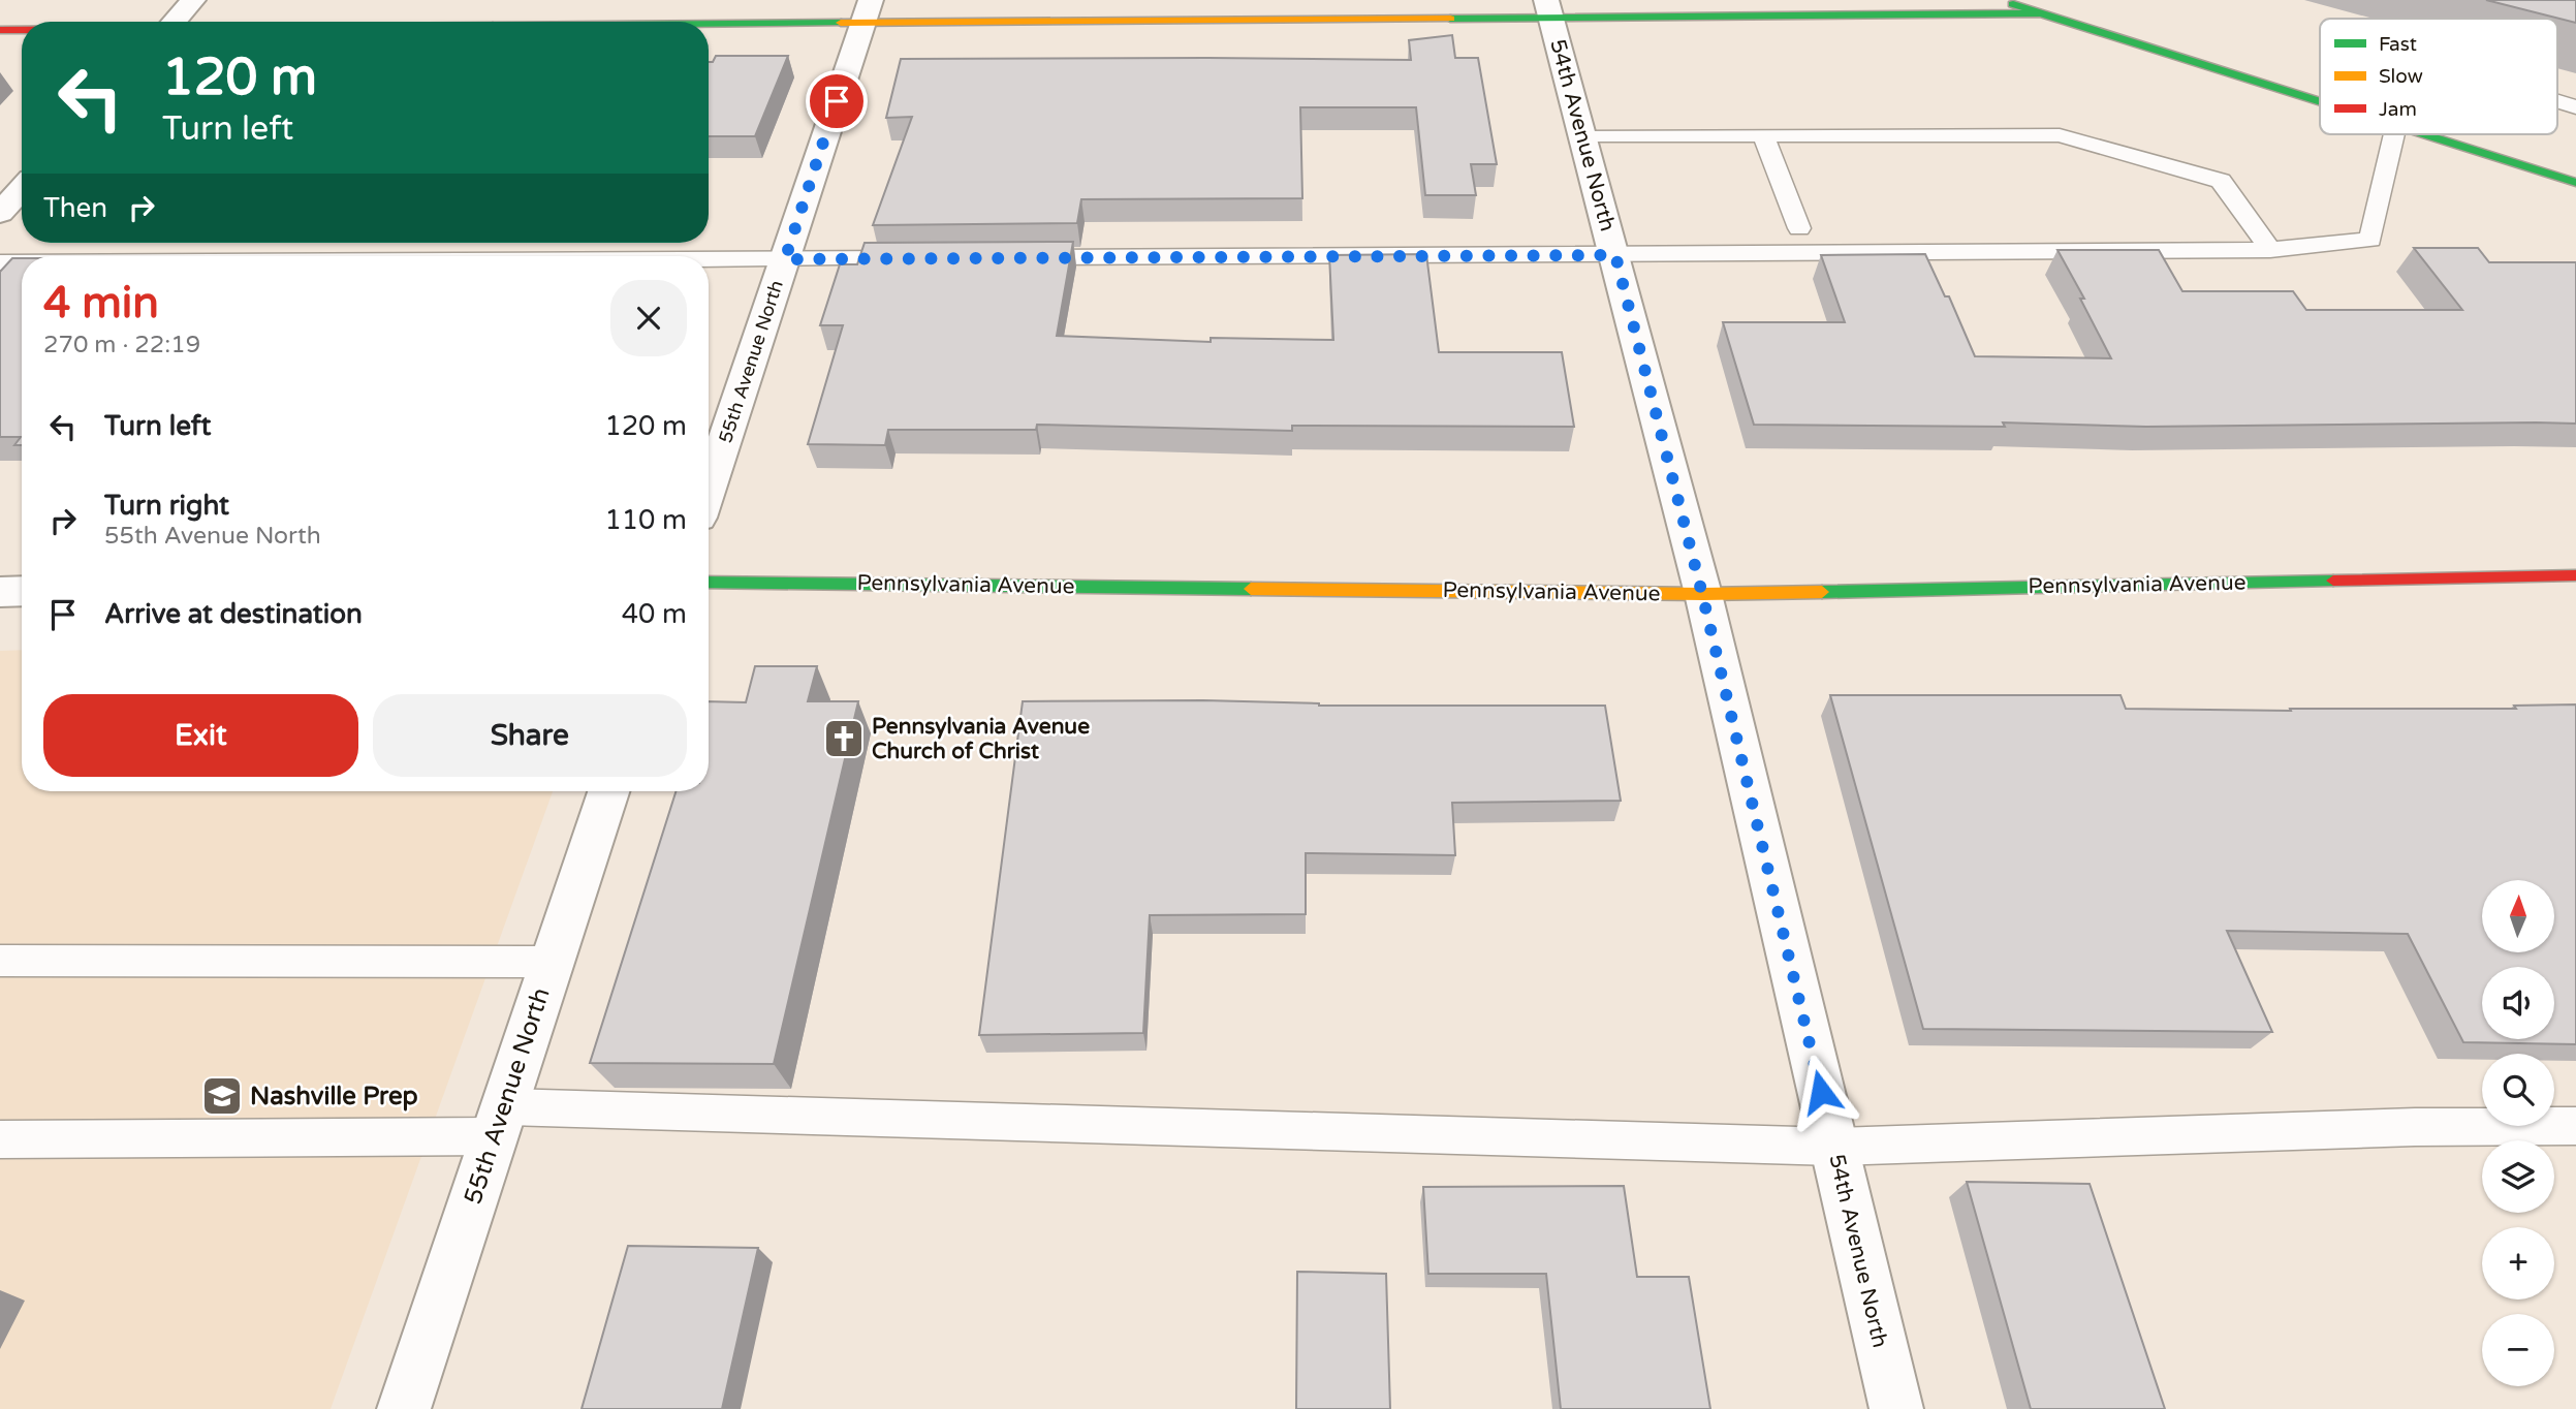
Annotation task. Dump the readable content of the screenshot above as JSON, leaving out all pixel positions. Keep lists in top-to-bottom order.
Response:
{
  "streets": {
    "street": ["54th Avenue North", "55th Avenue North", "Pennsylvania Avenue"]
  },
  "crossings": [
    ["54th Avenue North", "Pennsylvania Avenue"]
  ],
  "places": {
    "church": ["Pennsylvania Avenue Church of Christ"],
    "school or university": ["Nashville Prep"]
  },
  "legend": ["Fast", "Slow", "Jam"],
  "north": "top",
  "page": {
    "turn": ["120 m", "Turn left"],
    "then": "Then",
    "heading": ["4 min", "270 m · 22:19"],
    "list": [
      {
        "name": "Turn left",
        "value": "120 m"
      },
      {
        "name": "Turn right",
        "note": "55th Avenue North",
        "value": "110 m"
      },
      {
        "name": "Arrive at destination",
        "value": "40 m"
      }
    ],
    "buttons": ["Exit", "Share"],
    "map_buttons": ["+", "−"]
  }
}
